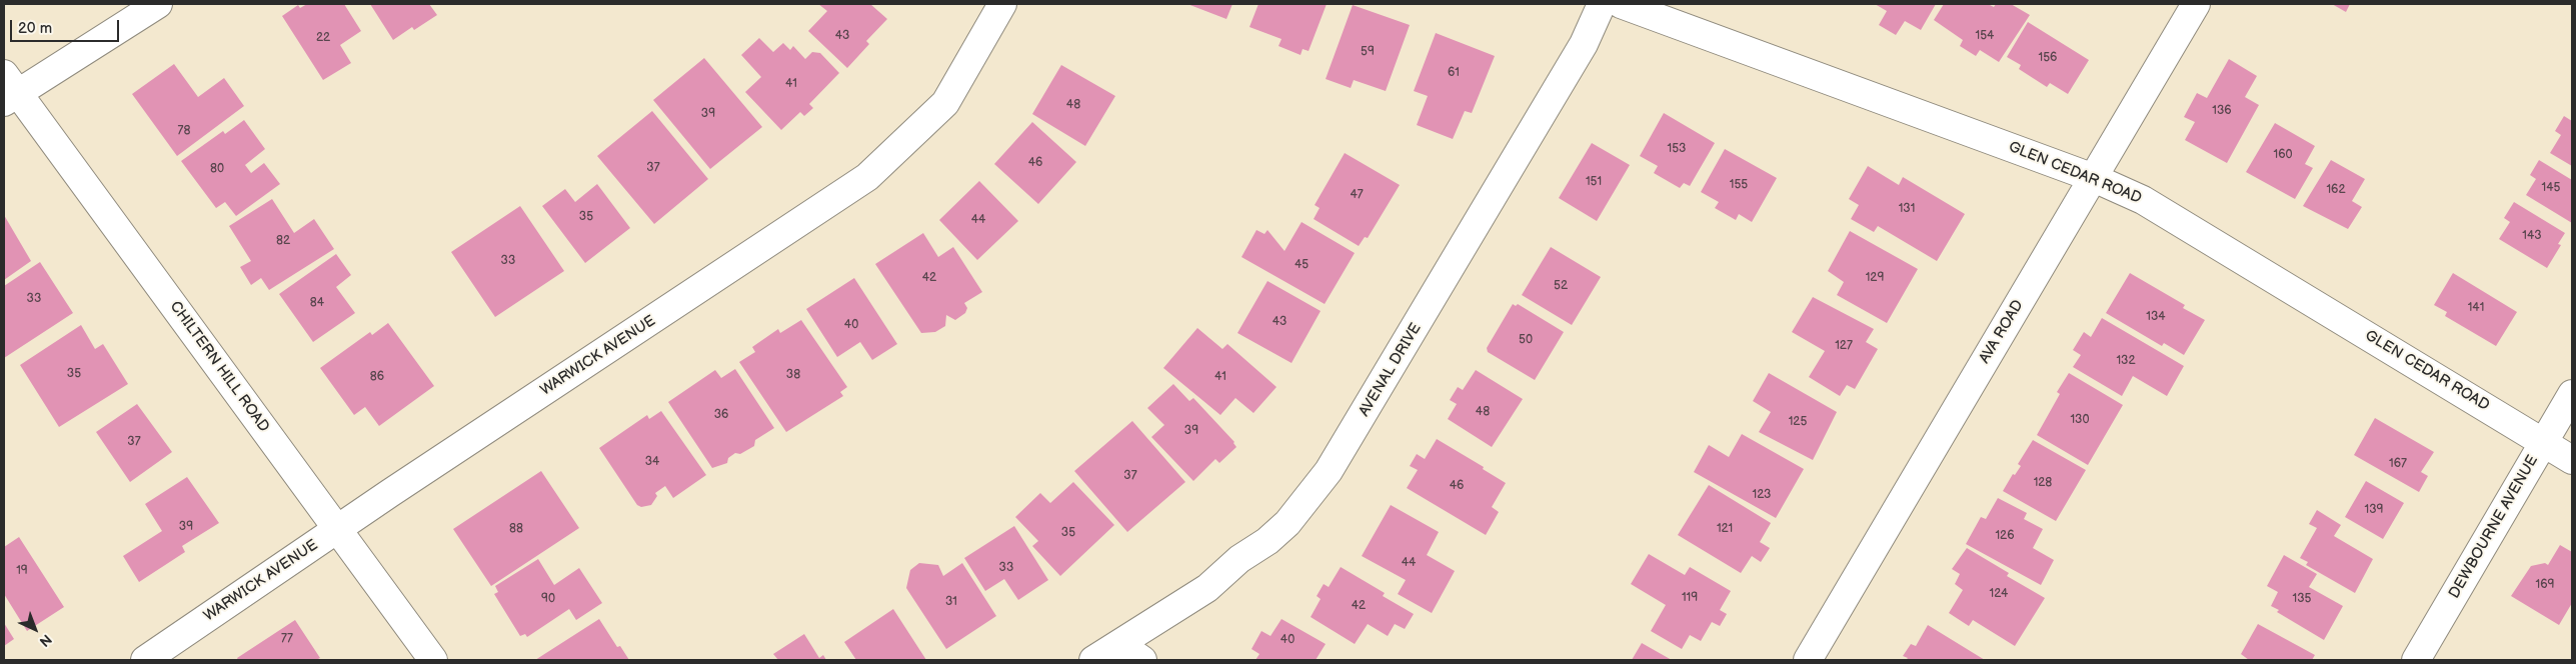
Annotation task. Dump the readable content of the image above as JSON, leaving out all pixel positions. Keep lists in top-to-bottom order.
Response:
{
  "streets": {
    "street": [
      "GLEN CEDAR ROAD",
      "AVA ROAD",
      "WARWICK AVENUE",
      "CHILTERN HILL ROAD",
      "AVENAL DRIVE",
      "DEWBOURNE AVENUE"
    ]
  },
  "crossings": [
    ["GLEN CEDAR ROAD", "AVA ROAD"],
    ["GLEN CEDAR ROAD", "DEWBOURNE AVENUE"],
    ["WARWICK AVENUE", "CHILTERN HILL ROAD"]
  ],
  "house_numbers": [
    "43",
    "154",
    "22",
    "59",
    "156",
    "61",
    "41",
    "48",
    "136",
    "39",
    "78",
    "153",
    "160",
    "46",
    "37",
    "80",
    "151",
    "155",
    "145",
    "162",
    "47",
    "131",
    "35",
    "44",
    "143",
    "82",
    "33",
    "45",
    "42",
    "129",
    "52",
    "33",
    "84",
    "141",
    "134",
    "43",
    "40",
    "50",
    "127",
    "132",
    "35",
    "38",
    "86",
    "41",
    "48",
    "36",
    "130",
    "125",
    "39",
    "37",
    "34",
    "167",
    "37",
    "128",
    "46",
    "123",
    "139",
    "39",
    "88",
    "121",
    "35",
    "126",
    "44",
    "33",
    "19",
    "169",
    "124",
    "119",
    "90",
    "135",
    "31",
    "42",
    "77",
    "40"
  ],
  "scale_bar": "20 m",
  "north": "bottom right"
}
